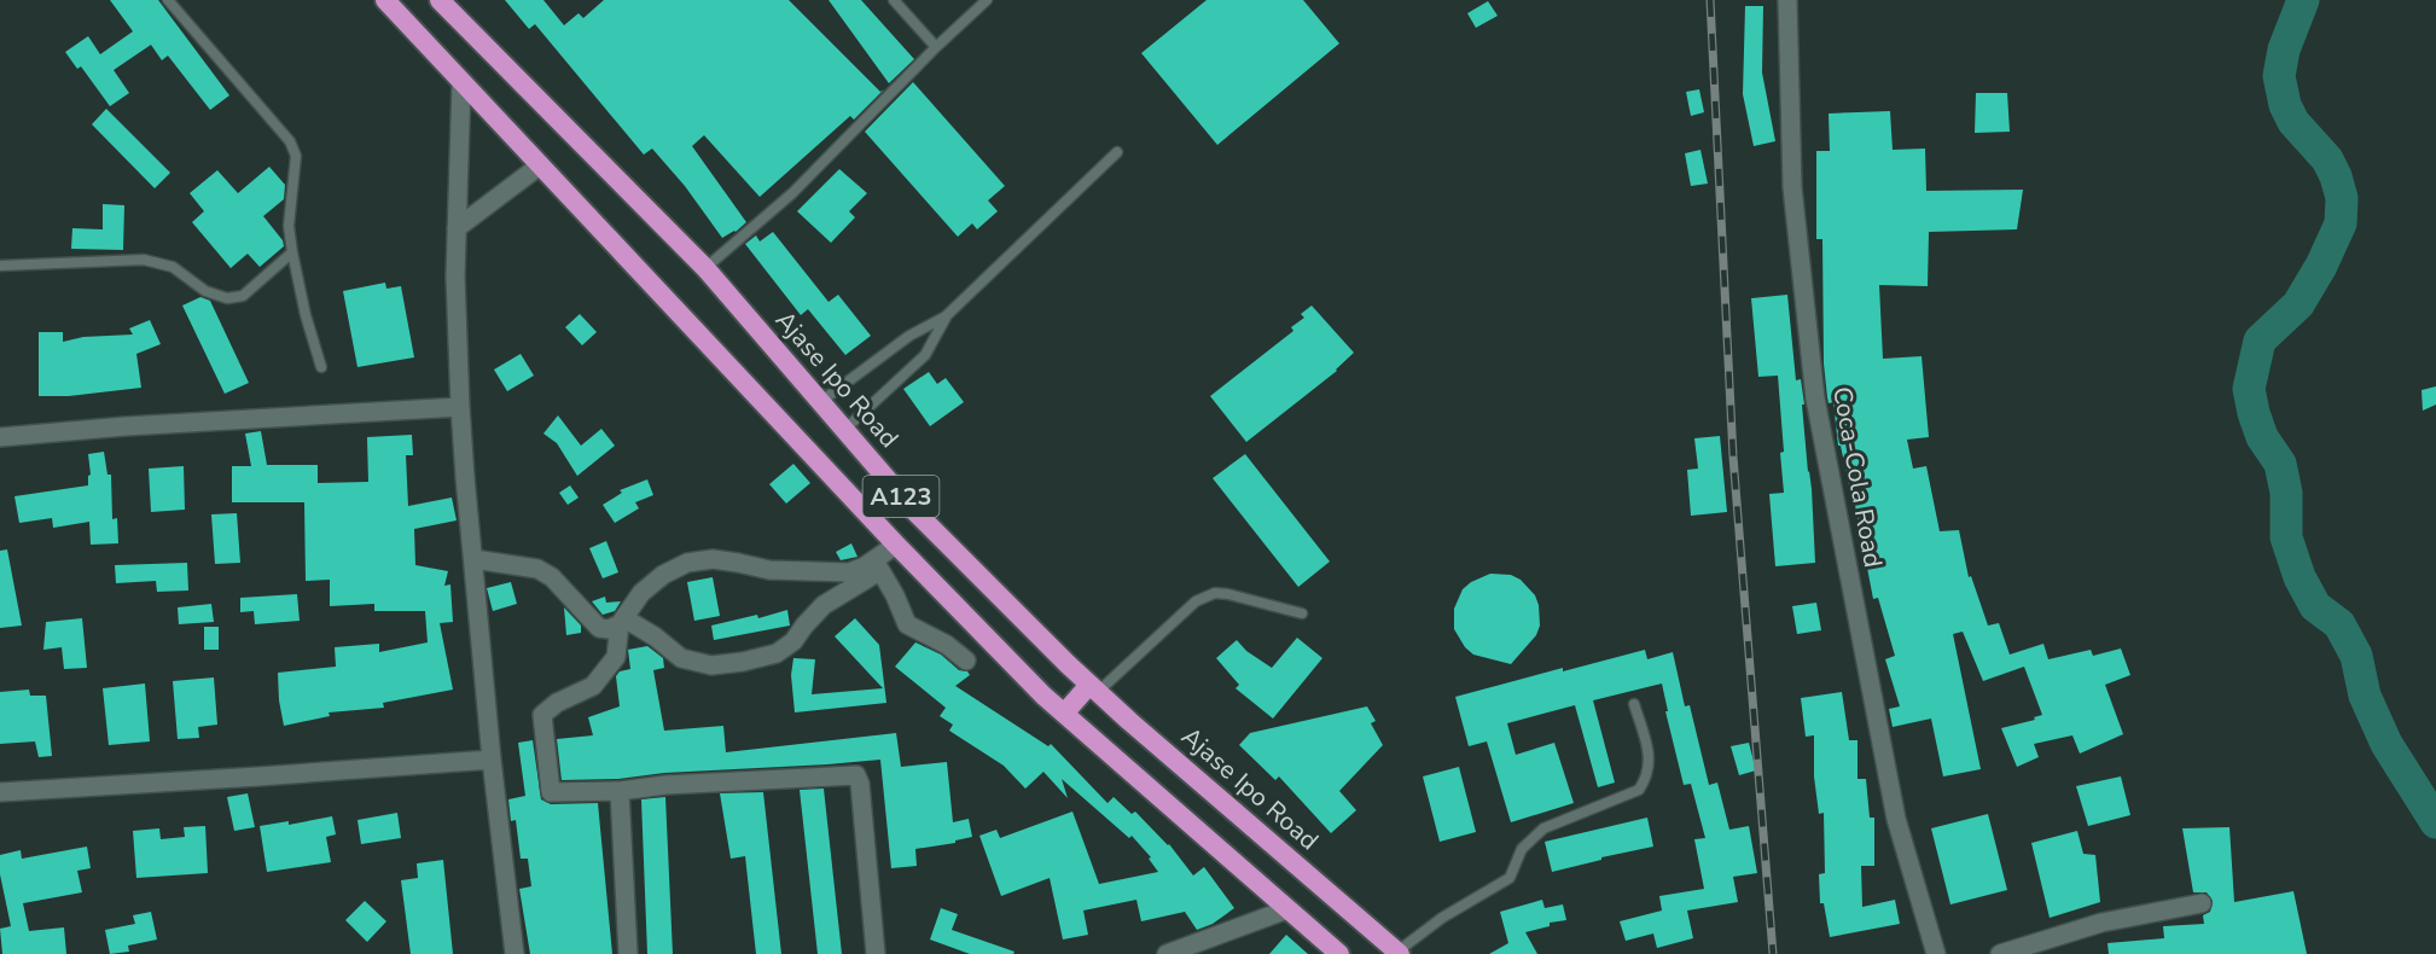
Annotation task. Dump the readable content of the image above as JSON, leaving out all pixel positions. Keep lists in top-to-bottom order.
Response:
{
  "streets": {
    "highway": ["Ajase Ipo Road", "A123"],
    "street": ["Coca-Cola Road"]
  }
}
